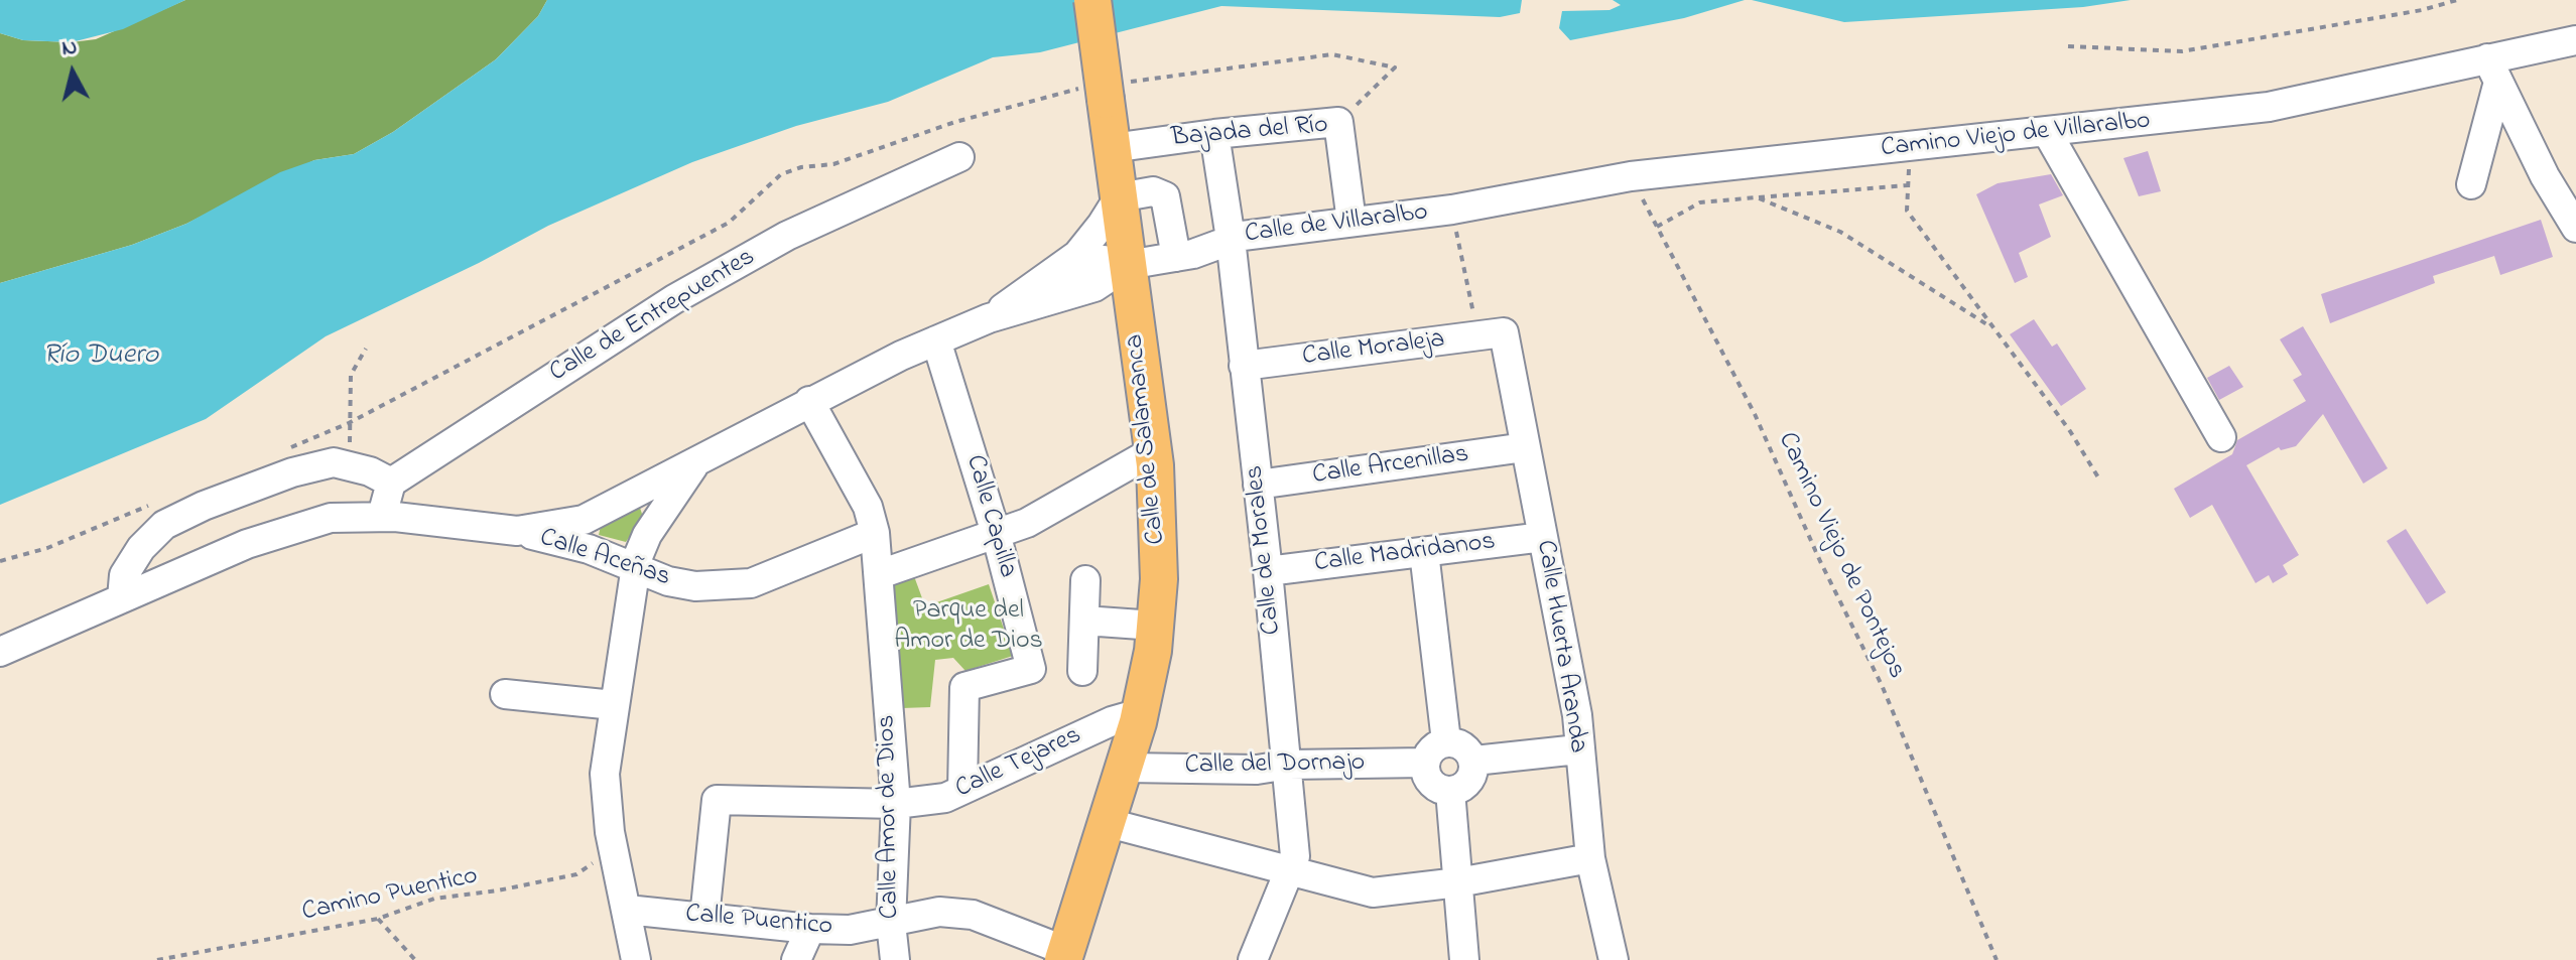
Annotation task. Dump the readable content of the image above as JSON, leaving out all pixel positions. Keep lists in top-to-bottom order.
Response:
{
  "streets": {
    "main road": ["Calle de Salamanca"],
    "street": [
      "Bajada del Río",
      "Camino Viejo de Villaralbo",
      "Calle de Villaralbo",
      "Calle de Entrepuentes",
      "Calle Moraleja",
      "Calle Arcenillas",
      "Calle Capilla",
      "Calle de Morales",
      "Calle Madridanos",
      "Calle Aceñas",
      "Calle Huerta Aranda",
      "Calle Tejares",
      "Calle del Dornajo",
      "Calle Amor de Dios",
      "Calle Puentico"
    ],
    "path": ["Camino Viejo de Pontejos", "Camino Puentico"]
  },
  "crossings": [
    ["Bajada del Río", "Calle de Villaralbo"],
    ["Bajada del Río", "Calle de Salamanca"],
    ["Bajada del Río", "Calle de Morales"],
    ["Camino Viejo de Villaralbo", "Calle de Villaralbo"],
    ["Camino Viejo de Villaralbo", "Camino Viejo de Pontejos"],
    ["Calle de Villaralbo", "Calle de Salamanca"],
    ["Calle de Villaralbo", "Calle de Morales"],
    ["Calle Moraleja", "Calle de Morales"],
    ["Calle Moraleja", "Calle Huerta Aranda"],
    ["Calle de Salamanca", "Calle Tejares"],
    ["Calle de Salamanca", "Calle del Dornajo"],
    ["Calle de Salamanca", "Calle Puentico"],
    ["Calle Arcenillas", "Calle de Morales"],
    ["Calle Arcenillas", "Calle Huerta Aranda"],
    ["Calle Capilla", "Calle Tejares"],
    ["Calle de Morales", "Calle Madridanos"],
    ["Calle de Morales", "Calle del Dornajo"],
    ["Calle Madridanos", "Calle Huerta Aranda"],
    ["Calle Aceñas", "Calle Amor de Dios"],
    ["Calle Tejares", "Calle Amor de Dios"],
    ["Calle Tejares", "Calle Puentico"],
    ["Calle Amor de Dios", "Calle Puentico"]
  ],
  "water": ["Río Duero"],
  "parks": ["Parque del Amor de Dios"],
  "north": "top"
}
